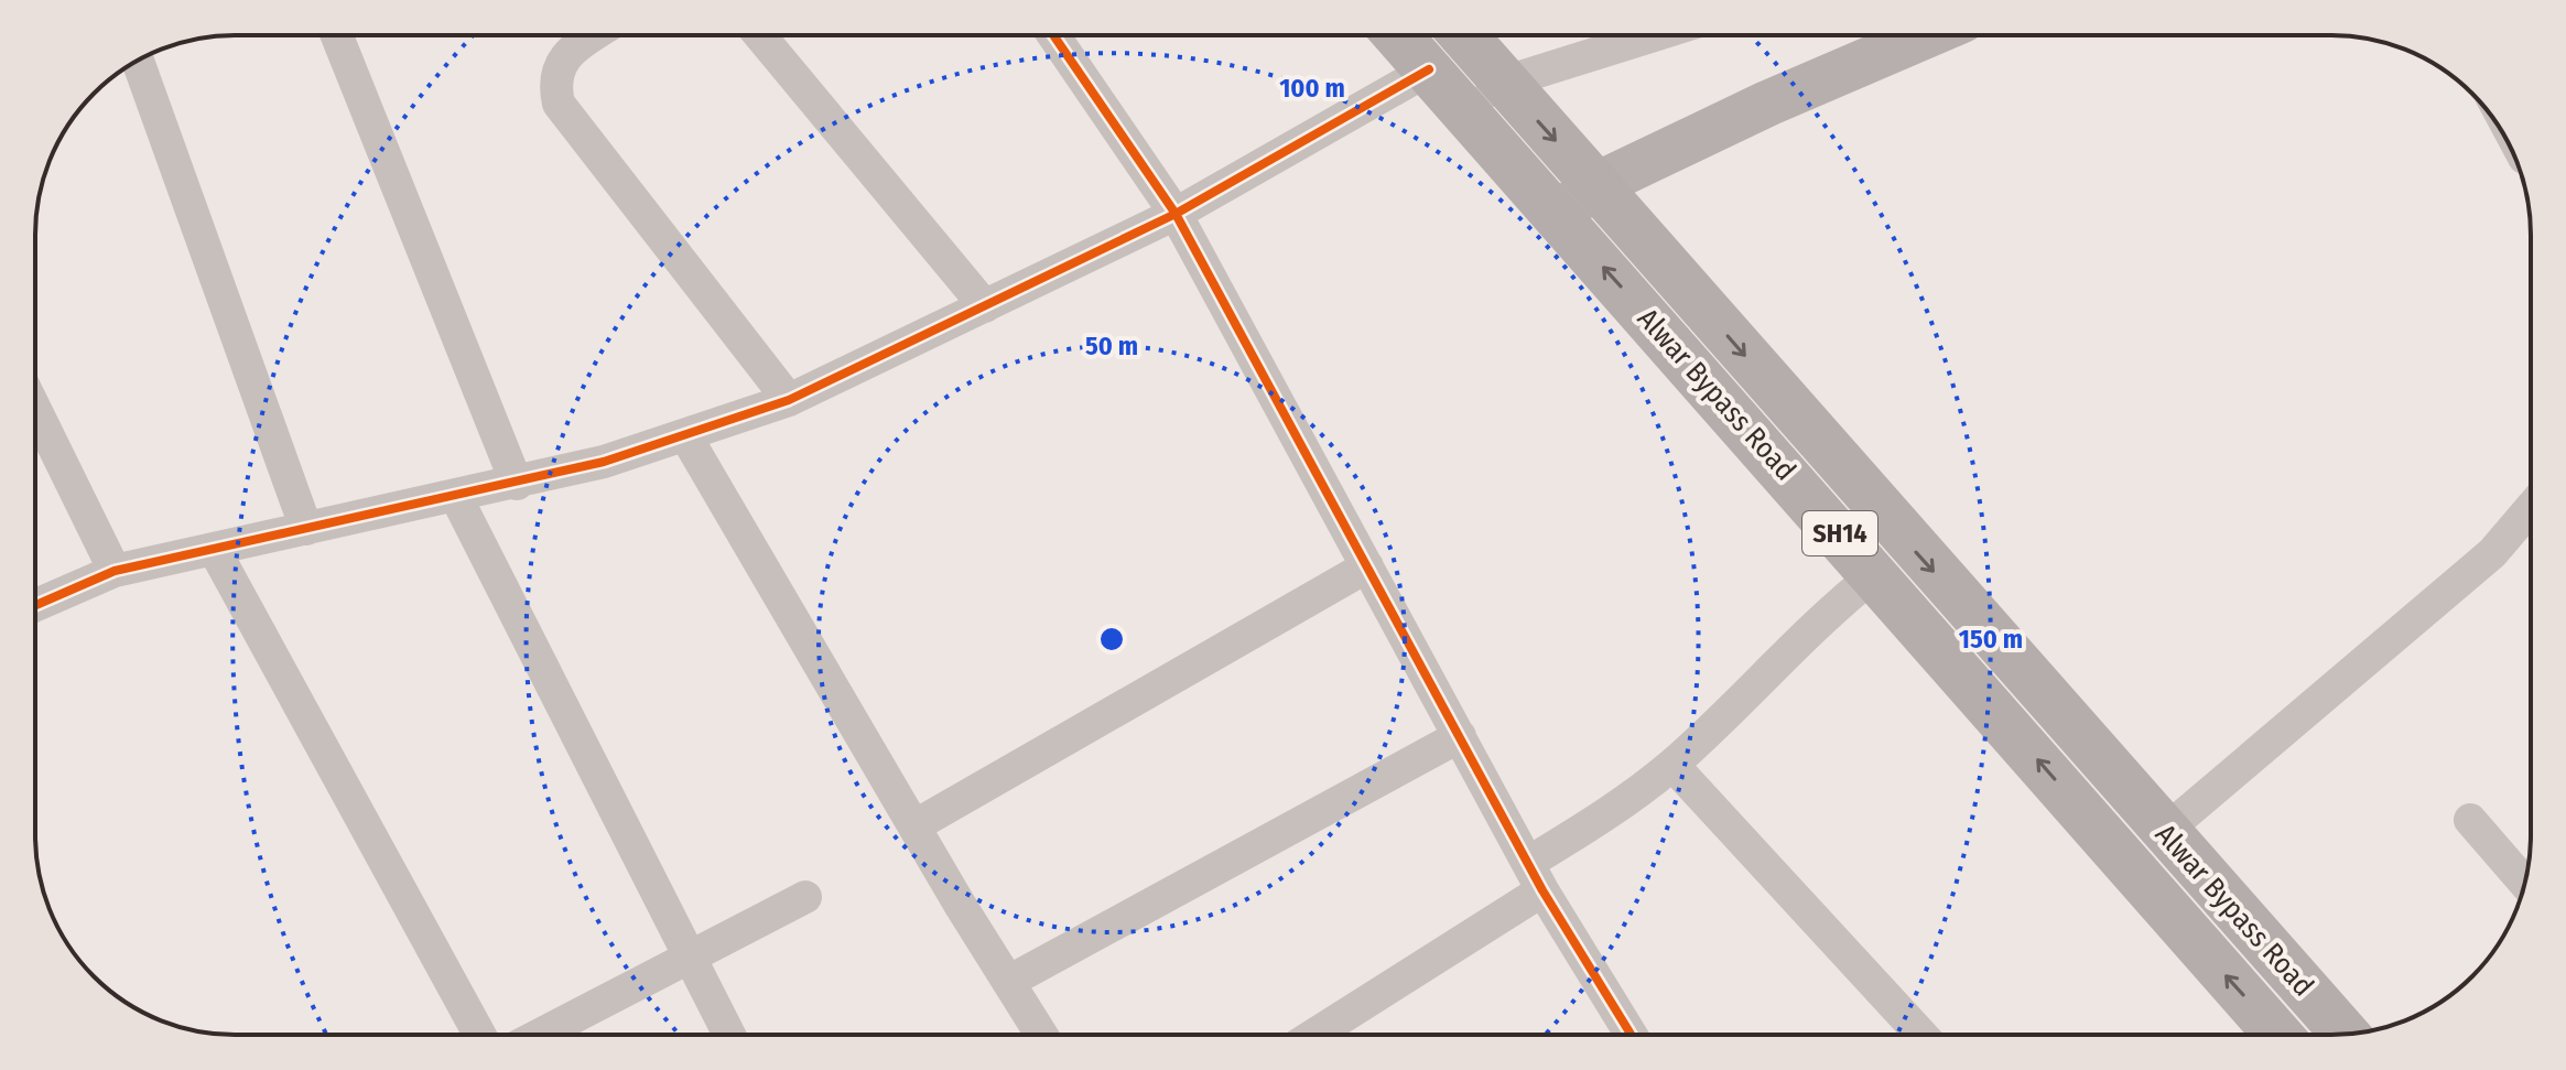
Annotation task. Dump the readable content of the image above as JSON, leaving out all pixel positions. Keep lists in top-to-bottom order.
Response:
{
  "streets": {
    "main road": ["Alwar Bypass Road", "SH14"]
  },
  "rings": ["100 m", "50 m", "150 m"]
}
